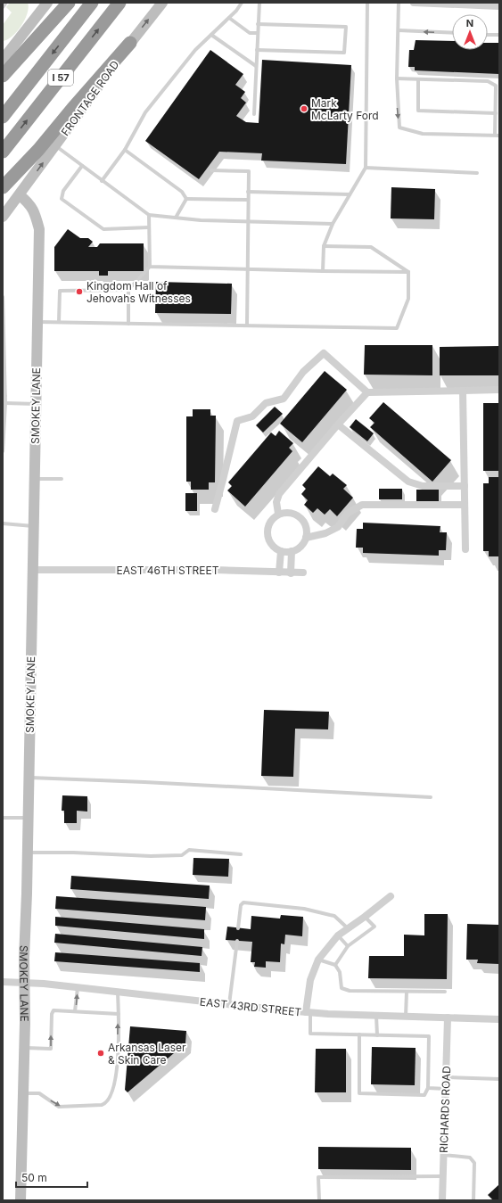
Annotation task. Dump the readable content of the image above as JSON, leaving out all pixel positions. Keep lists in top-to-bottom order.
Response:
{
  "streets": {
    "highway": ["I 57"],
    "street": [
      "FRONTAGE ROAD",
      "SMOKEY LANE",
      "EAST 46TH STREET",
      "EAST 43RD STREET",
      "RICHARDS ROAD"
    ]
  },
  "crossings": [
    ["FRONTAGE ROAD", "SMOKEY LANE"],
    ["SMOKEY LANE", "EAST 46TH STREET"],
    ["SMOKEY LANE", "EAST 43RD STREET"],
    ["EAST 43RD STREET", "RICHARDS ROAD"]
  ],
  "one_way": ["FRONTAGE ROAD"],
  "places": ["Mark McLarty Ford", "Kingdom Hall of Jehovahs Witnesses", "Arkansas Laser & Skin Care"],
  "scale_bar": "50 m",
  "north": "top"
}
